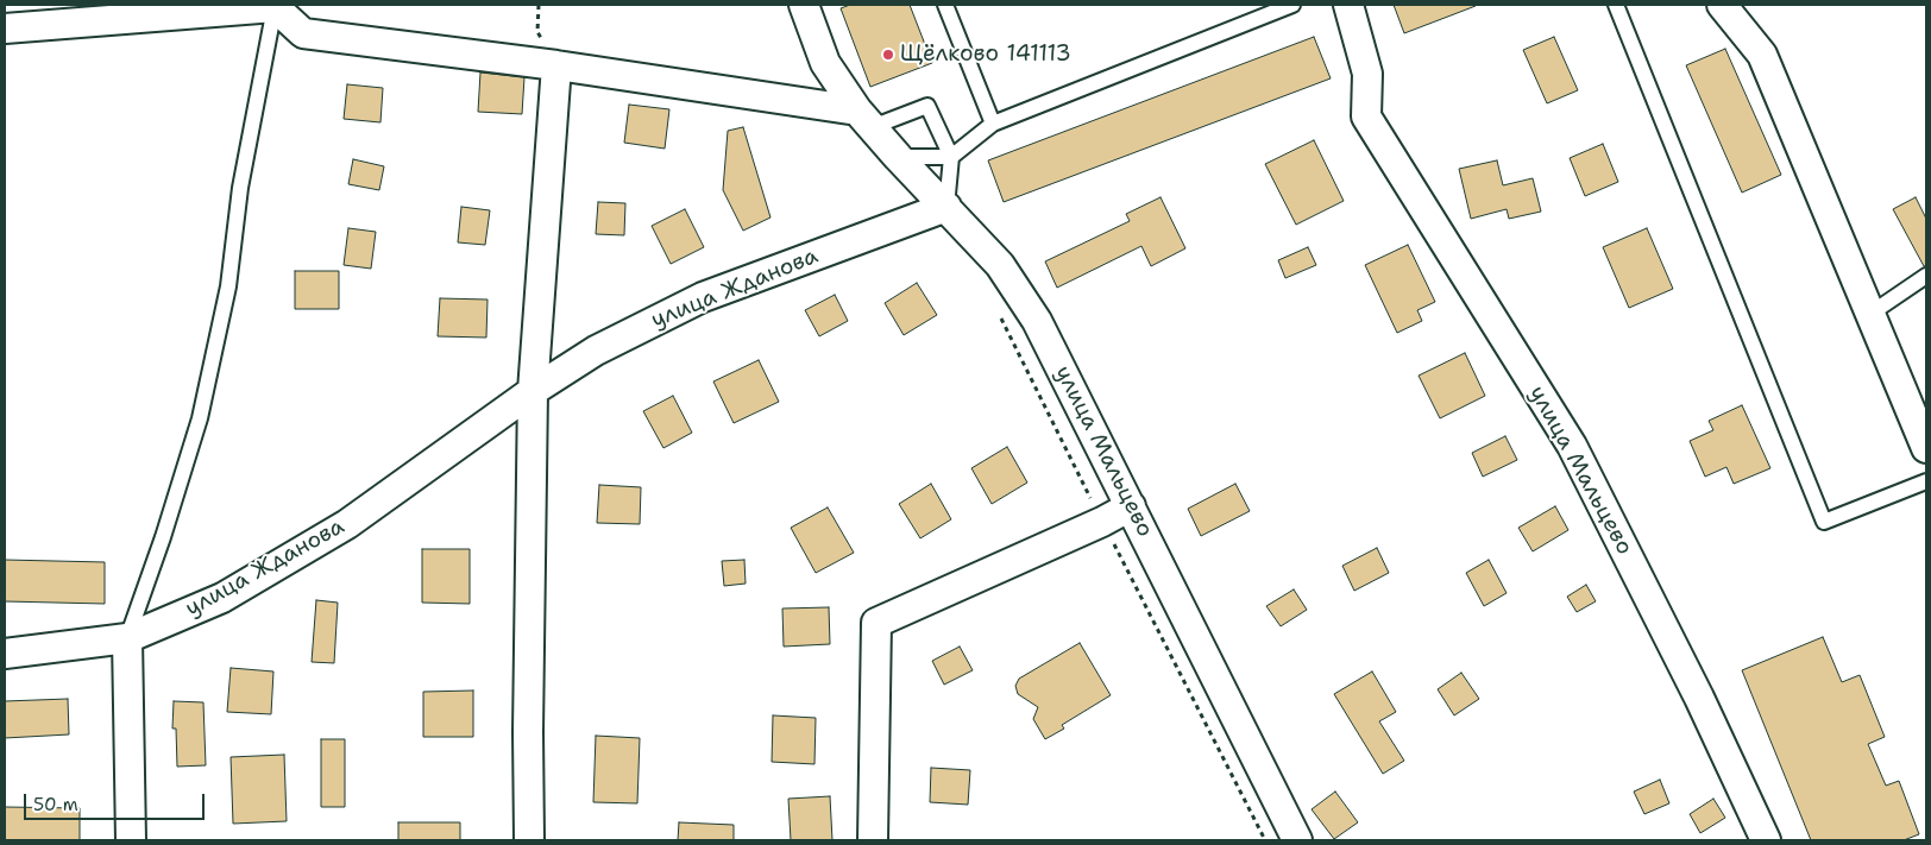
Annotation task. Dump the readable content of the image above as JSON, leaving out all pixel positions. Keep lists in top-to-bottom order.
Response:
{
  "streets": {
    "street": ["улица Жданова", "улица Мальцево"]
  },
  "crossings": [
    ["улица Жданова", "улица Мальцево"]
  ],
  "places": ["Щёлково 141113"],
  "scale_bar": "50 m"
}
